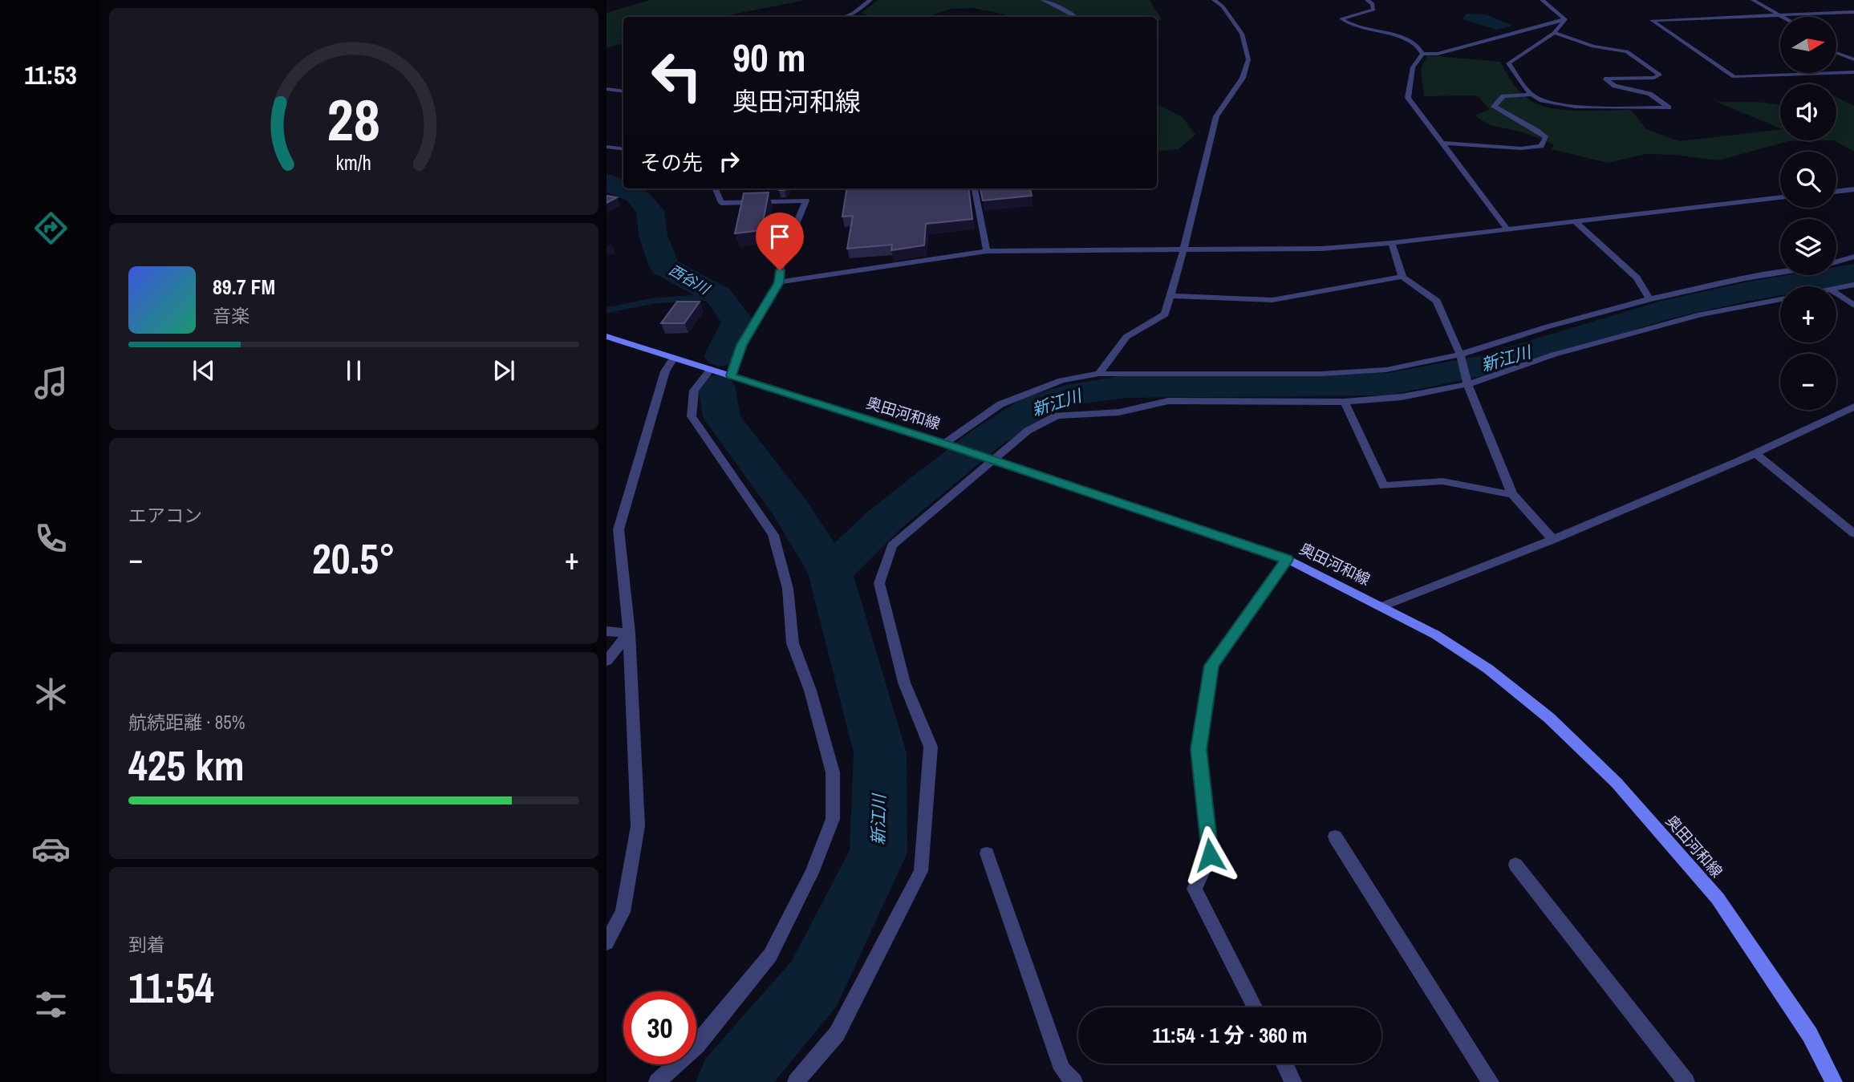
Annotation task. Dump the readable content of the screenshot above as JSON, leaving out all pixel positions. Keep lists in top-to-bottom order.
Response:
{
  "streets": {
    "main road": ["奥田河和線"]
  },
  "water": ["西谷川", "新江川"],
  "north": "right",
  "page": {
    "tabs": "11:53",
    "map_buttons": ["+", "−"],
    "turn": ["90 m", "奥田河和線"],
    "then": "その先",
    "song": ["89.7 FM", "音楽"],
    "tile": [
      "エアコン",
      ["航続距離 · 85%", "425 km"],
      ["到着", "11:54"]
    ],
    "heat": ["−", "20.5°", "+"],
    "limit": "30",
    "trip": "11:54 · 1 分 · 360 m",
    "gauge": ["28", "km/h"]
  }
}
